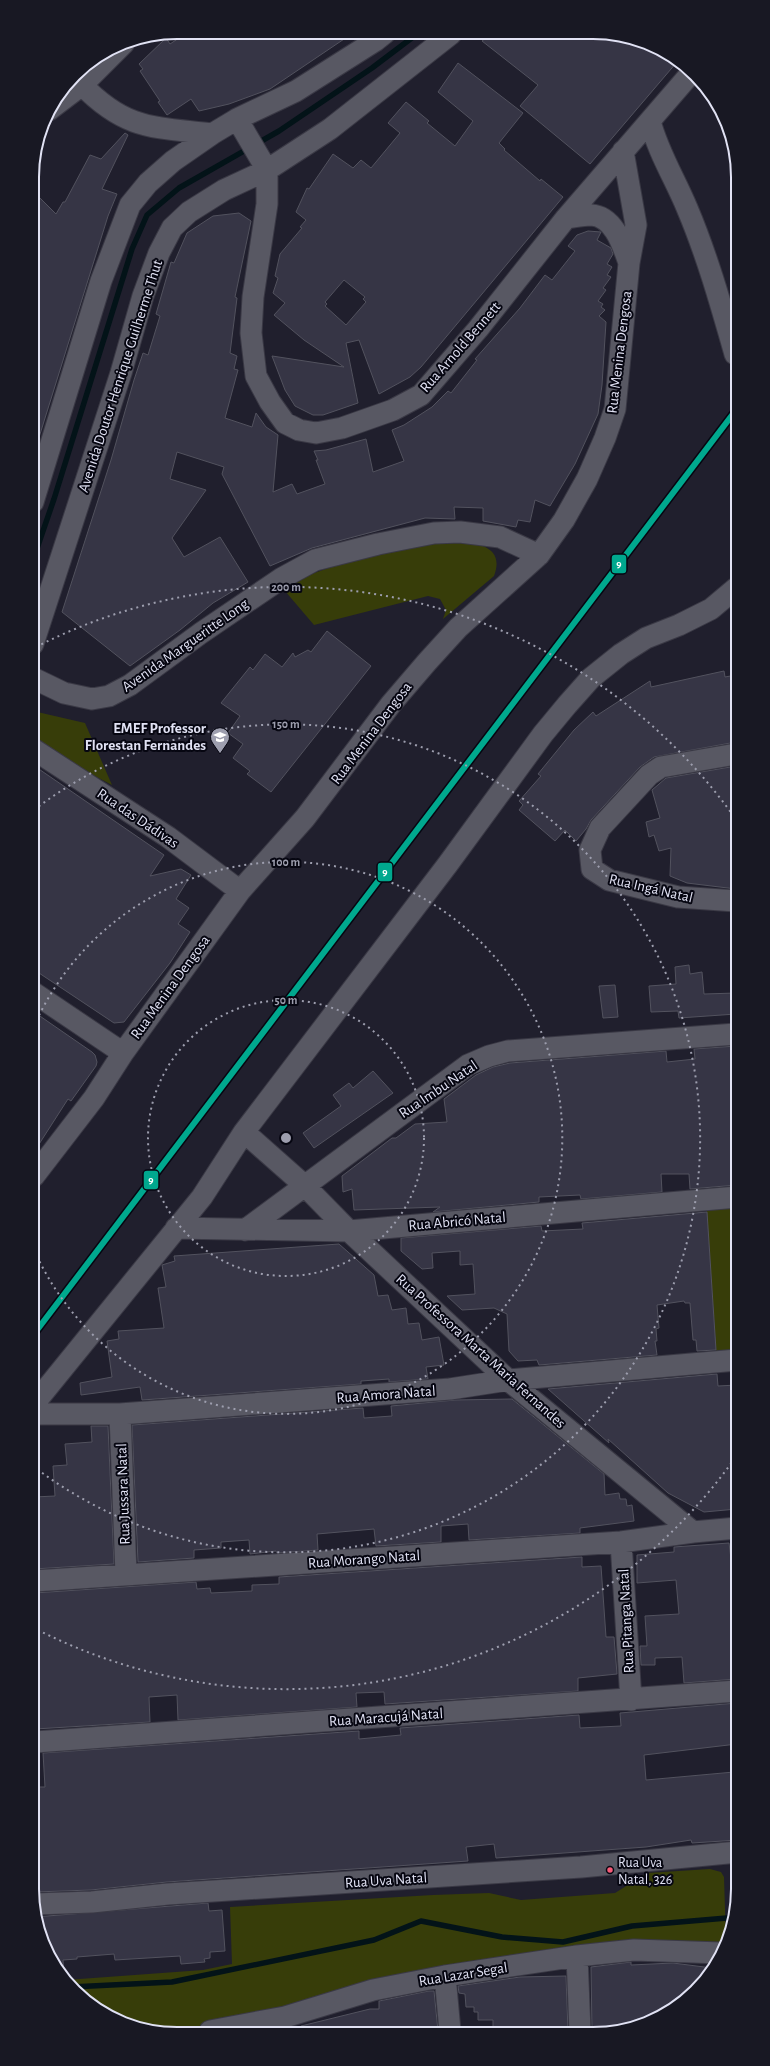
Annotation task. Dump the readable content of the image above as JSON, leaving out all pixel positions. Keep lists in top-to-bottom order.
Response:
{
  "streets": {
    "street": [
      "Rua Arnold Bennett",
      "Rua Menina Dengosa",
      "Avenida Doutor Henrique Guilherme Thut",
      "Avenida Margueritte Long",
      "Rua das Dádivas",
      "Rua Ingá Natal",
      "Rua Imbu Natal",
      "Rua Abricó Natal",
      "Rua Professora Marta Maria Fernandes",
      "Rua Amora Natal",
      "Rua Jussara Natal",
      "Rua Morango Natal",
      "Rua Pitanga Natal",
      "Rua Maracujá Natal",
      "Rua Uva Natal",
      "Rua Lazar Segal"
    ]
  },
  "crossings": [
    ["Rua Arnold Bennett", "Rua Menina Dengosa"],
    ["Rua Arnold Bennett", "Avenida Doutor Henrique Guilherme Thut"],
    ["Rua Menina Dengosa", "Avenida Margueritte Long"],
    ["Rua Menina Dengosa", "Rua das Dádivas"],
    ["Rua Imbu Natal", "Rua Abricó Natal"],
    ["Rua Imbu Natal", "Rua Professora Marta Maria Fernandes"],
    ["Rua Abricó Natal", "Rua Professora Marta Maria Fernandes"],
    ["Rua Professora Marta Maria Fernandes", "Rua Amora Natal"],
    ["Rua Professora Marta Maria Fernandes", "Rua Morango Natal"],
    ["Rua Amora Natal", "Rua Jussara Natal"],
    ["Rua Jussara Natal", "Rua Morango Natal"],
    ["Rua Morango Natal", "Rua Pitanga Natal"],
    ["Rua Pitanga Natal", "Rua Maracujá Natal"]
  ],
  "places": {
    "school or university": ["EMEF Professor Florestan Fernandes"],
    "other": ["Rua Uva Natal, 326"]
  },
  "lines": ["transit line 9"],
  "rings": [
    "200 m",
    "150 m",
    "100 m",
    "50 m"
  ]
}
